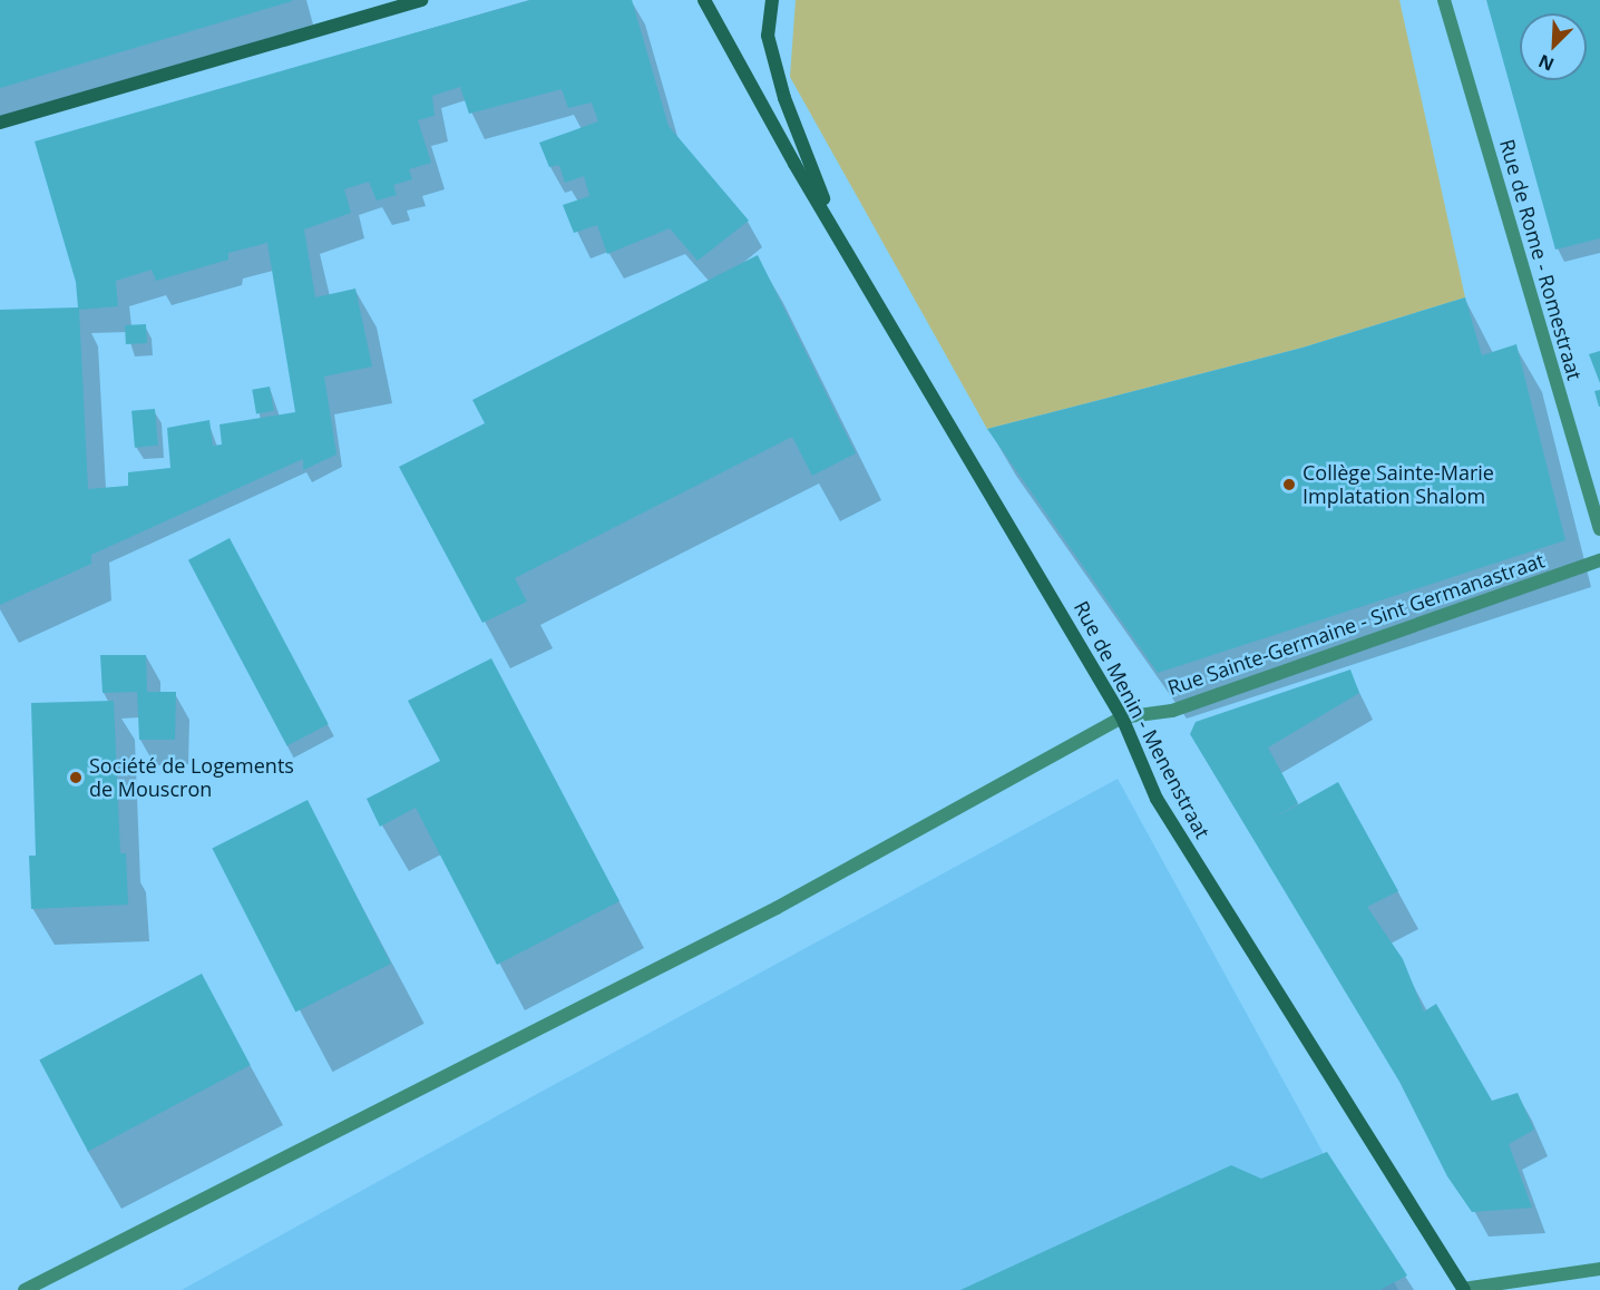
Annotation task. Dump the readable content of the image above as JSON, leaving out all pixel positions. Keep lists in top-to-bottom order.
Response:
{
  "streets": {
    "street": ["Rue de Rome - Romestraat", "Rue Sainte-Germaine - Sint Germanastraat", "Rue de Menin - Menenstraat"]
  },
  "crossings": [
    ["Rue Sainte-Germaine - Sint Germanastraat", "Rue de Menin - Menenstraat"]
  ],
  "places": ["Collège Sainte-Marie Implatation Shalom", "Société de Logements de Mouscron"],
  "north": "bottom left"
}
